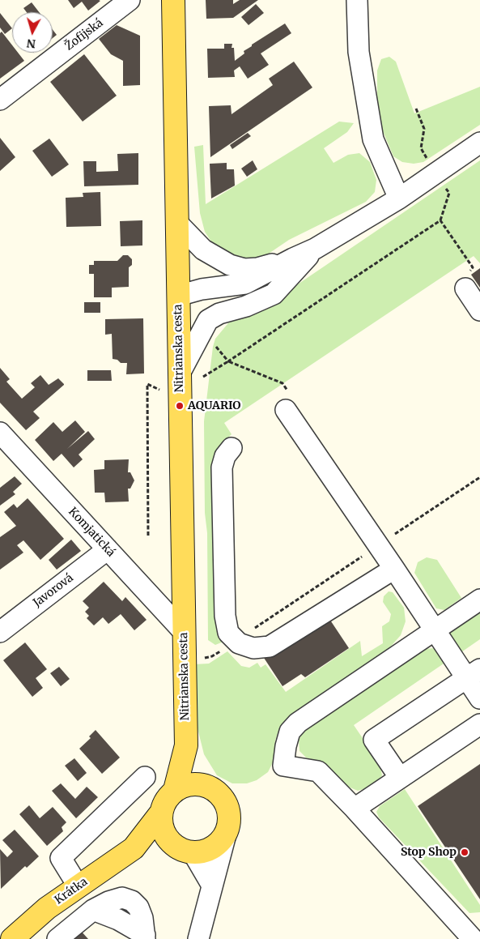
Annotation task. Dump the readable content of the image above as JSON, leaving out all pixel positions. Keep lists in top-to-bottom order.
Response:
{
  "streets": {
    "main road": ["Nitrianska cesta", "Krátka"],
    "street": ["Žofijská", "Komjatická", "Javorová"]
  },
  "crossings": [
    ["Nitrianska cesta", "Komjatická"],
    ["Nitrianska cesta", "Krátka"],
    ["Komjatická", "Javorová"]
  ],
  "places": ["AQUARIO", "Stop Shop"],
  "north": "bottom"
}
